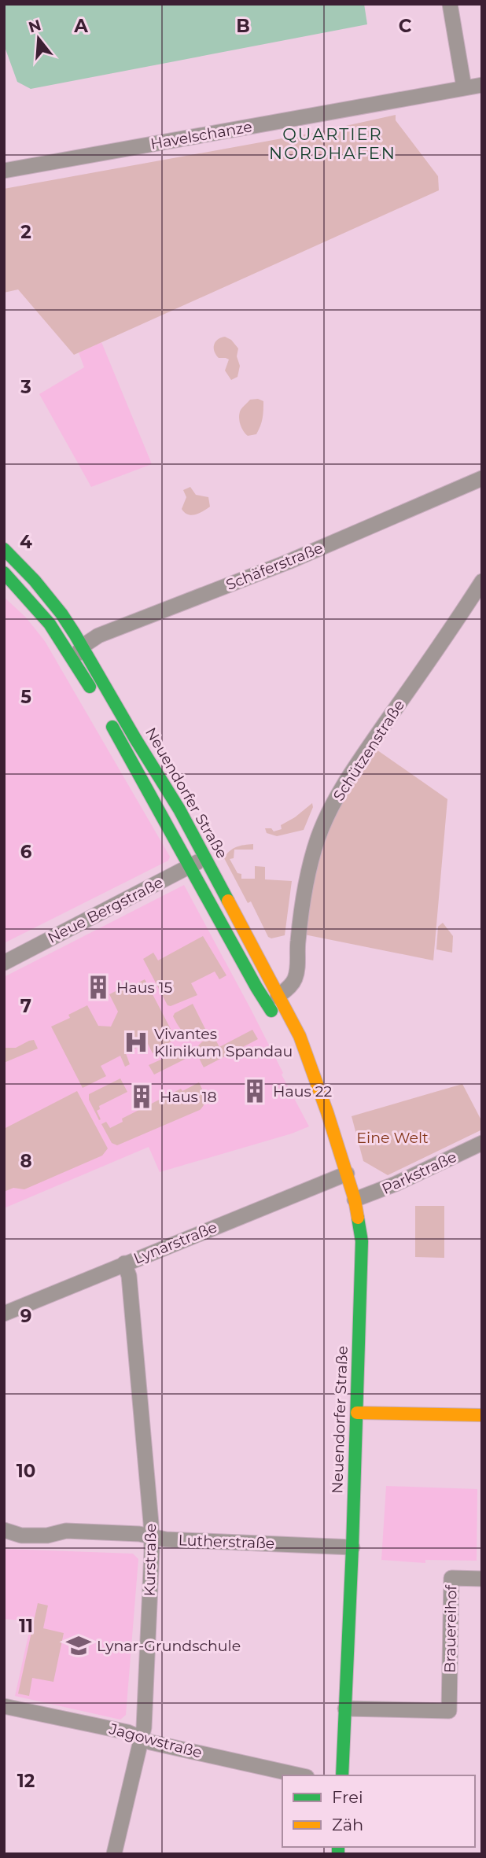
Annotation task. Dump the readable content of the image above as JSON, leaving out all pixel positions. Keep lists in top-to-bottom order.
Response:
{
  "streets": {
    "main road": ["Neuendorfer Straße"],
    "street": [
      "Havelschanze",
      "Schäferstraße",
      "Schützenstraße",
      "Neue Bergstraße",
      "Parkstraße",
      "Lynarstraße",
      "Lutherstraße",
      "Kurstraße",
      "Brauereihof",
      "Jagowstraße"
    ]
  },
  "crossings": [
    ["Schäferstraße", "Neuendorfer Straße"],
    ["Schützenstraße", "Neuendorfer Straße"],
    ["Neuendorfer Straße", "Neue Bergstraße"],
    ["Neuendorfer Straße", "Parkstraße"],
    ["Neuendorfer Straße", "Lynarstraße"],
    ["Neuendorfer Straße", "Lutherstraße"],
    ["Neuendorfer Straße", "Brauereihof"],
    ["Lynarstraße", "Kurstraße"],
    ["Lutherstraße", "Kurstraße"],
    ["Kurstraße", "Jagowstraße"]
  ],
  "districts": ["QUARTIER NORDHAFEN"],
  "parks": ["Eine Welt"],
  "places": {
    "building": ["Haus 15", "Haus 22", "Haus 18"],
    "hospital": ["Vivantes Klinikum Spandau"],
    "school or university": ["Lynar-Grundschule"]
  },
  "legend": ["Frei", "Zäh"],
  "north": "top",
  "grid": {
    "columns": ["A", "B", "C"],
    "rows": [
      "2",
      "3",
      "4",
      "5",
      "6",
      "7",
      "8",
      "9",
      "10",
      "11",
      "12"
    ]
  }
}
